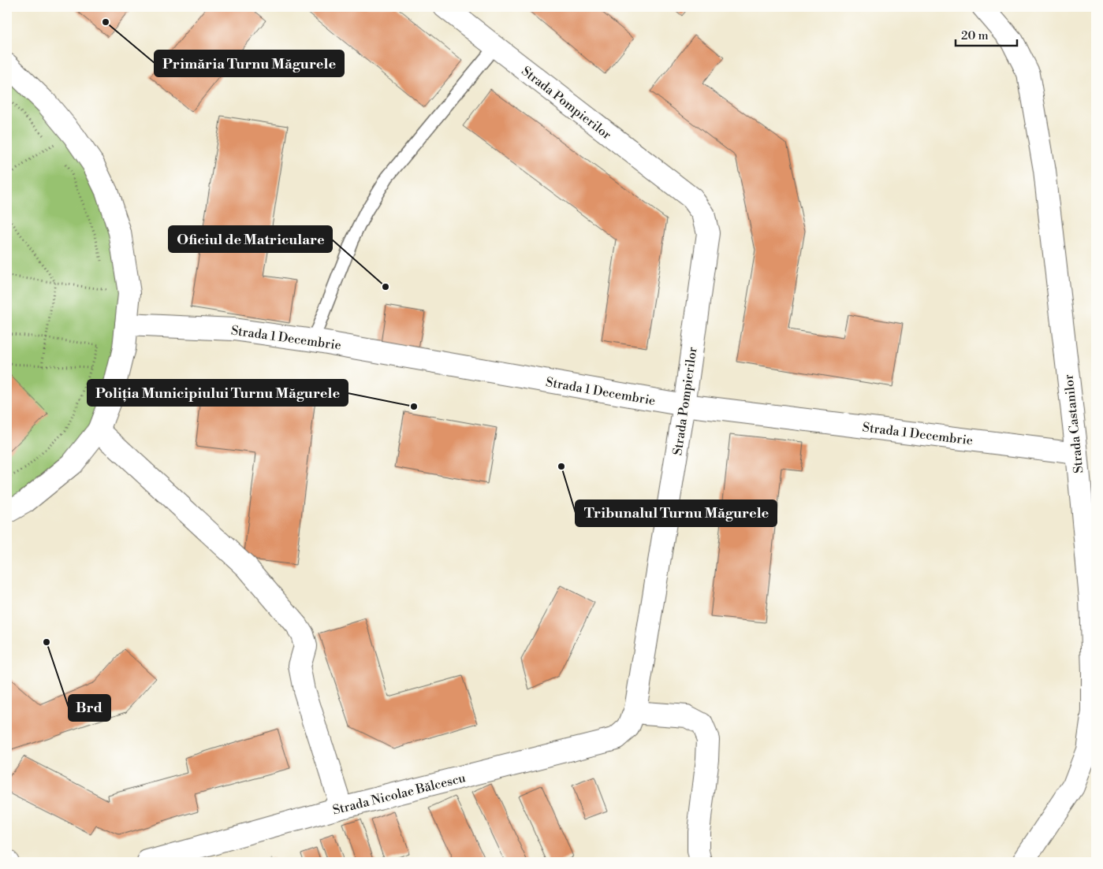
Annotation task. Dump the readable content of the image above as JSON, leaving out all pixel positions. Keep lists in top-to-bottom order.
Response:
{
  "streets": {
    "street": [
      "Strada Pompierilor",
      "Strada 1 Decembrie",
      "Strada Castanilor",
      "Strada Nicolae Bălcescu"
    ]
  },
  "crossings": [
    ["Strada Pompierilor", "Strada 1 Decembrie"],
    ["Strada Pompierilor", "Strada Nicolae Bălcescu"],
    ["Strada 1 Decembrie", "Strada Castanilor"]
  ],
  "places": [
    "Primăria Turnu Măgurele",
    "Oficiul de Matriculare",
    "Poliția Municipiului Turnu Măgurele",
    "Tribunalul Turnu Măgurele",
    "Brd"
  ],
  "scale_bar": "20 m"
}
